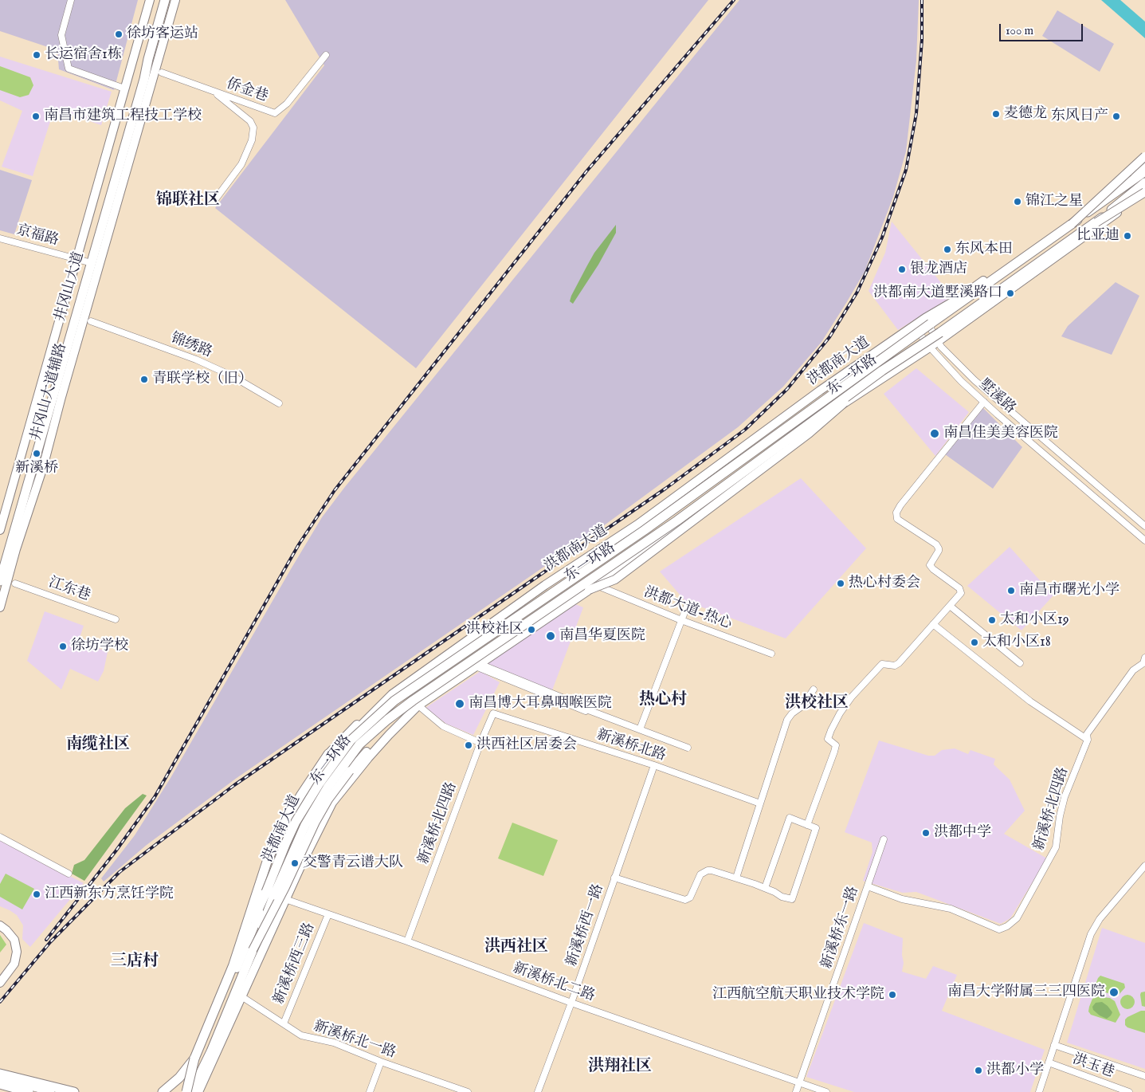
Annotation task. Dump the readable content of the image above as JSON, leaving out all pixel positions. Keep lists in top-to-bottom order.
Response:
{
  "streets": {
    "highway": ["井冈山大道", "东一环路"],
    "main road": ["洪都南大道", "井冈山大道辅路"],
    "street": [
      "侨金巷",
      "京福路",
      "锦绣路",
      "墅溪路",
      "江东巷",
      "洪都大道-热心",
      "新溪桥北路",
      "新溪桥北四路",
      "新溪桥西一路",
      "新溪桥东一路",
      "新溪桥西三路",
      "新溪桥北二路",
      "新溪桥北一路",
      "洪玉巷"
    ]
  },
  "crossings": [
    ["京福路", "井冈山大道"],
    ["京福路", "井冈山大道辅路"],
    ["洪都南大道", "墅溪路"],
    ["东一环路", "新溪桥北二路"],
    ["新溪桥北路", "新溪桥北四路"],
    ["新溪桥北路", "新溪桥西一路"],
    ["新溪桥北四路", "新溪桥东一路"],
    ["新溪桥北四路", "新溪桥北二路"],
    ["新溪桥西一路", "新溪桥北二路"],
    ["新溪桥东一路", "新溪桥北二路"],
    ["新溪桥西三路", "新溪桥北二路"],
    ["新溪桥西三路", "新溪桥北一路"]
  ],
  "districts": [
    "锦联社区",
    "热心村",
    "洪校社区",
    "南缆社区",
    "洪西社区",
    "三店村",
    "洪翔社区"
  ],
  "places": [
    "徐坊客运站",
    "长运宿舍1栋",
    "麦德龙",
    "南昌市建筑工程技工学校",
    "东风日产",
    "锦江之星",
    "比亚迪",
    "东风本田",
    "银龙酒店",
    "洪都南大道墅溪路口",
    "青联学校（旧）",
    "南昌佳美美容医院",
    "新溪桥",
    "热心村委会",
    "南昌市曙光小学",
    "太和小区19",
    "洪校社区",
    "南昌华夏医院",
    "太和小区18",
    "徐坊学校",
    "南昌博大耳鼻咽喉医院",
    "洪西社区居委会",
    "洪都中学",
    "交警青云谱大队",
    "江西新东方烹饪学院",
    "南昌大学附属三三四医院",
    "江西航空航天职业技术学院",
    "洪都小学"
  ],
  "scale_bar": "100 m"
}
